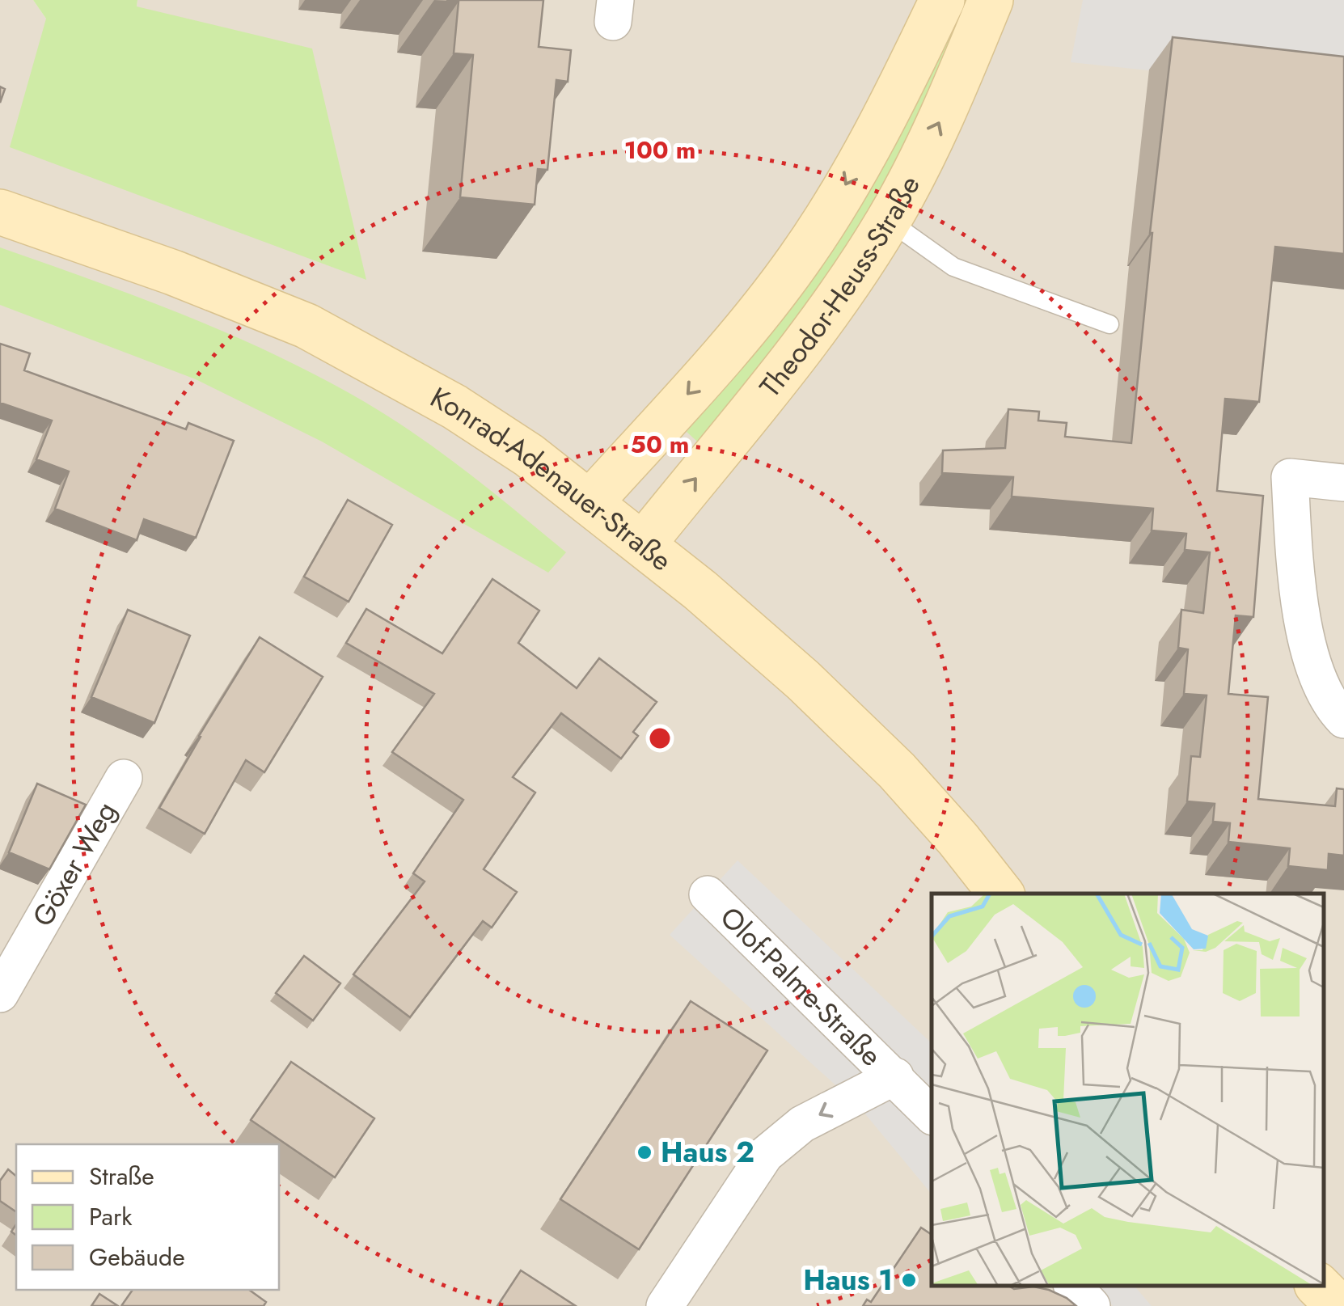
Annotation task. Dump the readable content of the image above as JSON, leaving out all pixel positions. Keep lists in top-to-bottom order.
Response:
{
  "streets": {
    "main road": ["Theodor-Heuss-Straße", "Konrad-Adenauer-Straße"],
    "street": ["Göxer Weg", "Olof-Palme-Straße"]
  },
  "crossings": [
    ["Theodor-Heuss-Straße", "Konrad-Adenauer-Straße"]
  ],
  "one_way": ["Olof-Palme-Straße"],
  "places": ["Haus 2", "Haus 1"],
  "legend": ["Straße", "Park", "Gebäude"],
  "rings": ["100 m", "50 m"]
}
